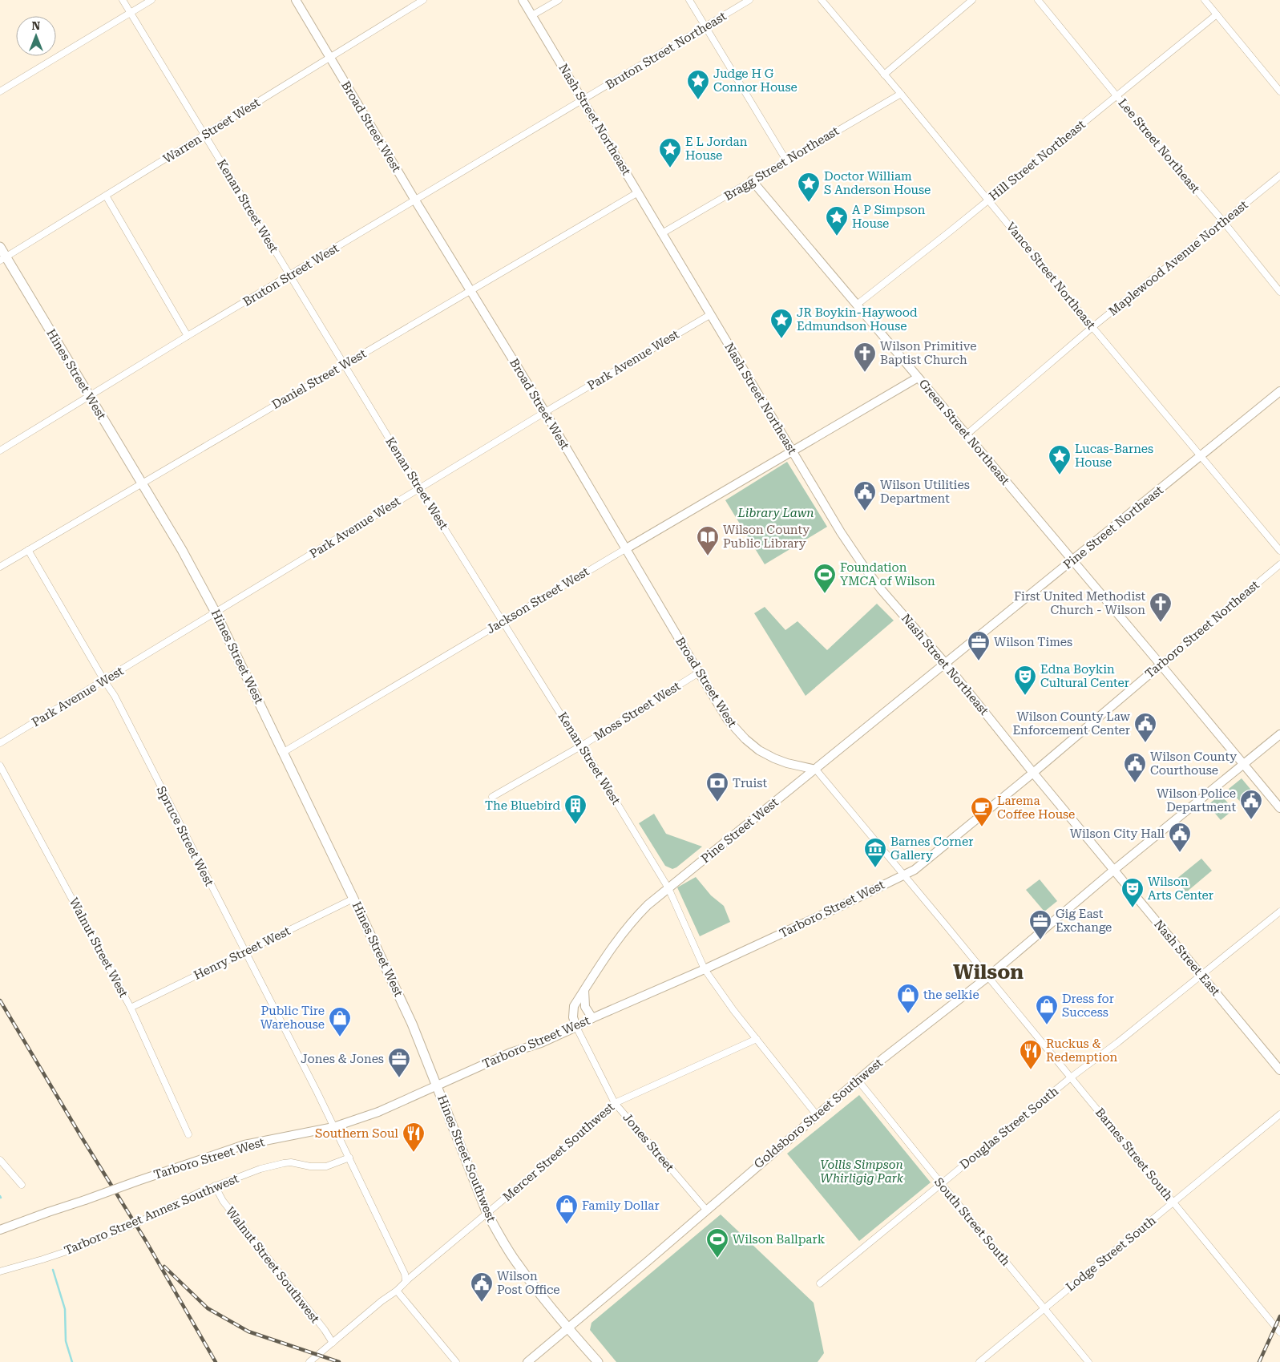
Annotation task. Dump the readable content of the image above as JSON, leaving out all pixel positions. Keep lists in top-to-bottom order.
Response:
{
  "streets": {
    "main road": ["Hines Street West", "Hines Street Southwest"],
    "street": [
      "Bruton Street Northeast",
      "Nash Street Northeast",
      "Broad Street West",
      "Warren Street West",
      "Lee Street Northeast",
      "Hill Street Northeast",
      "Bragg Street Northeast",
      "Kenan Street West",
      "Maplewood Avenue Northeast",
      "Bruton Street West",
      "Vance Street Northeast",
      "Park Avenue West",
      "Daniel Street West",
      "Green Street Northeast",
      "Pine Street Northeast",
      "Jackson Street West",
      "Tarboro Street Northeast",
      "Moss Street West",
      "Pine Street West",
      "Spruce Street West",
      "Tarboro Street West",
      "Walnut Street West",
      "Henry Street West",
      "Nash Street East",
      "Goldsboro Street Southwest",
      "Douglas Street South",
      "Jones Street",
      "Mercer Street Southwest",
      "Barnes Street South",
      "Tarboro Street Annex Southwest",
      "South Street South",
      "Lodge Street South",
      "Walnut Street Southwest"
    ]
  },
  "crossings": [
    ["Bruton Street Northeast", "Nash Street Northeast"],
    ["Bruton Street Northeast", "Bruton Street West"],
    ["Nash Street Northeast", "Bragg Street Northeast"],
    ["Nash Street Northeast", "Bruton Street West"],
    ["Nash Street Northeast", "Park Avenue West"],
    ["Nash Street Northeast", "Daniel Street West"],
    ["Nash Street Northeast", "Pine Street Northeast"],
    ["Nash Street Northeast", "Jackson Street West"],
    ["Nash Street Northeast", "Tarboro Street Northeast"],
    ["Nash Street Northeast", "Pine Street West"],
    ["Nash Street Northeast", "Tarboro Street West"],
    ["Nash Street Northeast", "Nash Street East"],
    ["Broad Street West", "Warren Street West"],
    ["Broad Street West", "Bruton Street West"],
    ["Broad Street West", "Park Avenue West"],
    ["Broad Street West", "Daniel Street West"],
    ["Broad Street West", "Jackson Street West"],
    ["Broad Street West", "Moss Street West"],
    ["Broad Street West", "Pine Street West"],
    ["Broad Street West", "Barnes Street South"],
    ["Warren Street West", "Kenan Street West"],
    ["Warren Street West", "Hines Street West"],
    ["Lee Street Northeast", "Hill Street Northeast"],
    ["Lee Street Northeast", "Maplewood Avenue Northeast"],
    ["Hill Street Northeast", "Vance Street Northeast"],
    ["Hill Street Northeast", "Green Street Northeast"],
    ["Bragg Street Northeast", "Vance Street Northeast"],
    ["Bragg Street Northeast", "Green Street Northeast"],
    ["Kenan Street West", "Bruton Street West"],
    ["Kenan Street West", "Park Avenue West"],
    ["Kenan Street West", "Daniel Street West"],
    ["Kenan Street West", "Jackson Street West"],
    ["Kenan Street West", "Moss Street West"],
    ["Kenan Street West", "Pine Street West"],
    ["Kenan Street West", "Tarboro Street West"],
    ["Kenan Street West", "Goldsboro Street Southwest"],
    ["Kenan Street West", "Mercer Street Southwest"],
    ["Maplewood Avenue Northeast", "Vance Street Northeast"],
    ["Maplewood Avenue Northeast", "Green Street Northeast"],
    ["Bruton Street West", "Hines Street West"],
    ["Vance Street Northeast", "Pine Street Northeast"],
    ["Park Avenue West", "Hines Street West"],
    ["Park Avenue West", "Spruce Street West"],
    ["Hines Street West", "Daniel Street West"],
    ["Hines Street West", "Jackson Street West"],
    ["Hines Street West", "Tarboro Street West"],
    ["Hines Street West", "Henry Street West"],
    ["Hines Street West", "Hines Street Southwest"],
    ["Daniel Street West", "Spruce Street West"],
    ["Green Street Northeast", "Pine Street Northeast"],
    ["Green Street Northeast", "Jackson Street West"],
    ["Green Street Northeast", "Tarboro Street Northeast"],
    ["Green Street Northeast", "Goldsboro Street Southwest"],
    ["Pine Street Northeast", "Pine Street West"],
    ["Tarboro Street Northeast", "Tarboro Street West"],
    ["Tarboro Street Northeast", "Nash Street East"],
    ["Pine Street West", "Tarboro Street West"],
    ["Pine Street West", "Jones Street"],
    ["Pine Street West", "Barnes Street South"],
    ["Spruce Street West", "Tarboro Street West"],
    ["Spruce Street West", "Henry Street West"],
    ["Spruce Street West", "Mercer Street Southwest"],
    ["Spruce Street West", "Tarboro Street Annex Southwest"],
    ["Tarboro Street West", "Nash Street East"],
    ["Tarboro Street West", "Jones Street"],
    ["Tarboro Street West", "Barnes Street South"],
    ["Tarboro Street West", "Hines Street Southwest"],
    ["Walnut Street West", "Henry Street West"],
    ["Nash Street East", "Goldsboro Street Southwest"],
    ["Nash Street East", "Douglas Street South"],
    ["Goldsboro Street Southwest", "Jones Street"],
    ["Goldsboro Street Southwest", "Barnes Street South"],
    ["Goldsboro Street Southwest", "Hines Street Southwest"],
    ["Goldsboro Street Southwest", "South Street South"],
    ["Douglas Street South", "Barnes Street South"],
    ["Douglas Street South", "South Street South"],
    ["Jones Street", "Mercer Street Southwest"],
    ["Mercer Street Southwest", "Hines Street Southwest"],
    ["Mercer Street Southwest", "Walnut Street Southwest"],
    ["Barnes Street South", "Lodge Street South"],
    ["Tarboro Street Annex Southwest", "Walnut Street Southwest"],
    ["South Street South", "Lodge Street South"]
  ],
  "districts": ["Wilson"],
  "parks": ["Library Lawn", "Vollis Simpson Whirligig Park"],
  "places": {
    "place": [
      "Judge H G Connor House",
      "E L Jordan House",
      "Doctor William S Anderson House",
      "A P Simpson House",
      "JR Boykin-Haywood Edmundson House",
      "Lucas-Barnes House"
    ],
    "church": ["Wilson Primitive Baptist Church", "First United Methodist Church - Wilson"],
    "public building": [
      "Wilson Utilities Department",
      "Wilson County Law Enforcement Center",
      "Wilson County Courthouse",
      "Wilson Police Department",
      "Wilson City Hall",
      "Wilson Post Office"
    ],
    "library": ["Wilson County Public Library"],
    "sports": ["Foundation YMCA of Wilson", "Wilson Ballpark"],
    "office": ["Wilson Times", "Gig East Exchange", "Jones & Jones"],
    "theatre": ["Edna Boykin Cultural Center", "Wilson Arts Center"],
    "bank": ["Truist"],
    "building": ["The Bluebird"],
    "cafe": ["Larema Coffee House"],
    "museum": ["Barnes Corner Gallery"],
    "shop": [
      "the selkie",
      "Dress for Success",
      "Public Tire Warehouse",
      "Family Dollar"
    ],
    "restaurant": ["Ruckus & Redemption", "Southern Soul"]
  },
  "north": "top"
}
